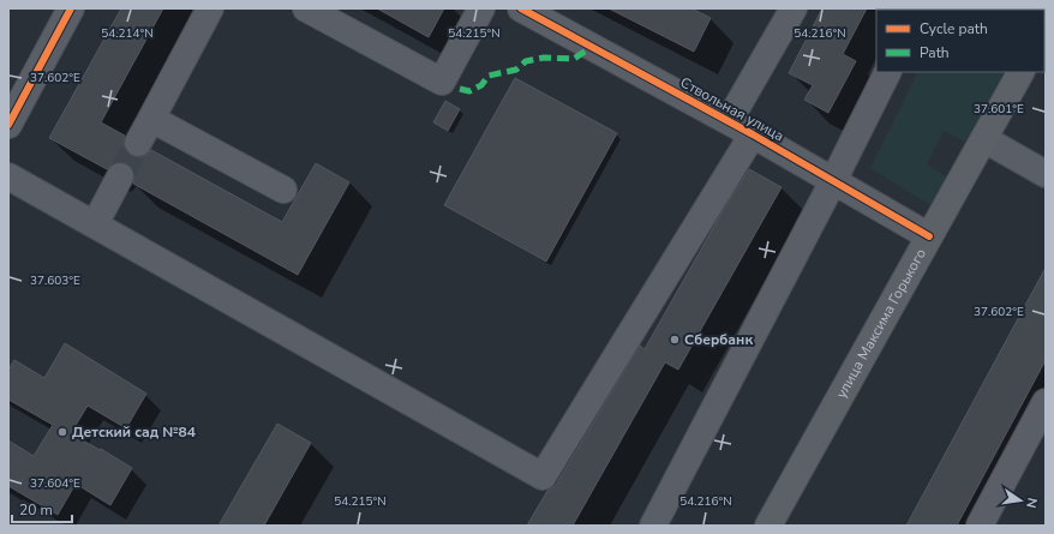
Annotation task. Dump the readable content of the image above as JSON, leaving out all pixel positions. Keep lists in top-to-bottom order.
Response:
{
  "streets": {
    "main road": ["улица Максима Горького"],
    "street": ["Ствольная улица"]
  },
  "crossings": [
    ["Ствольная улица", "улица Максима Горького"]
  ],
  "places": ["Сбербанк", "Детский сад №84"],
  "legend": ["Cycle path", "Path"],
  "scale_bar": "20 m",
  "north": "right",
  "coordinates": [
    "54.214°N",
    "54.215°N",
    "54.216°N",
    "37.602°E",
    "37.601°E",
    "37.603°E",
    "37.604°E"
  ]
}
